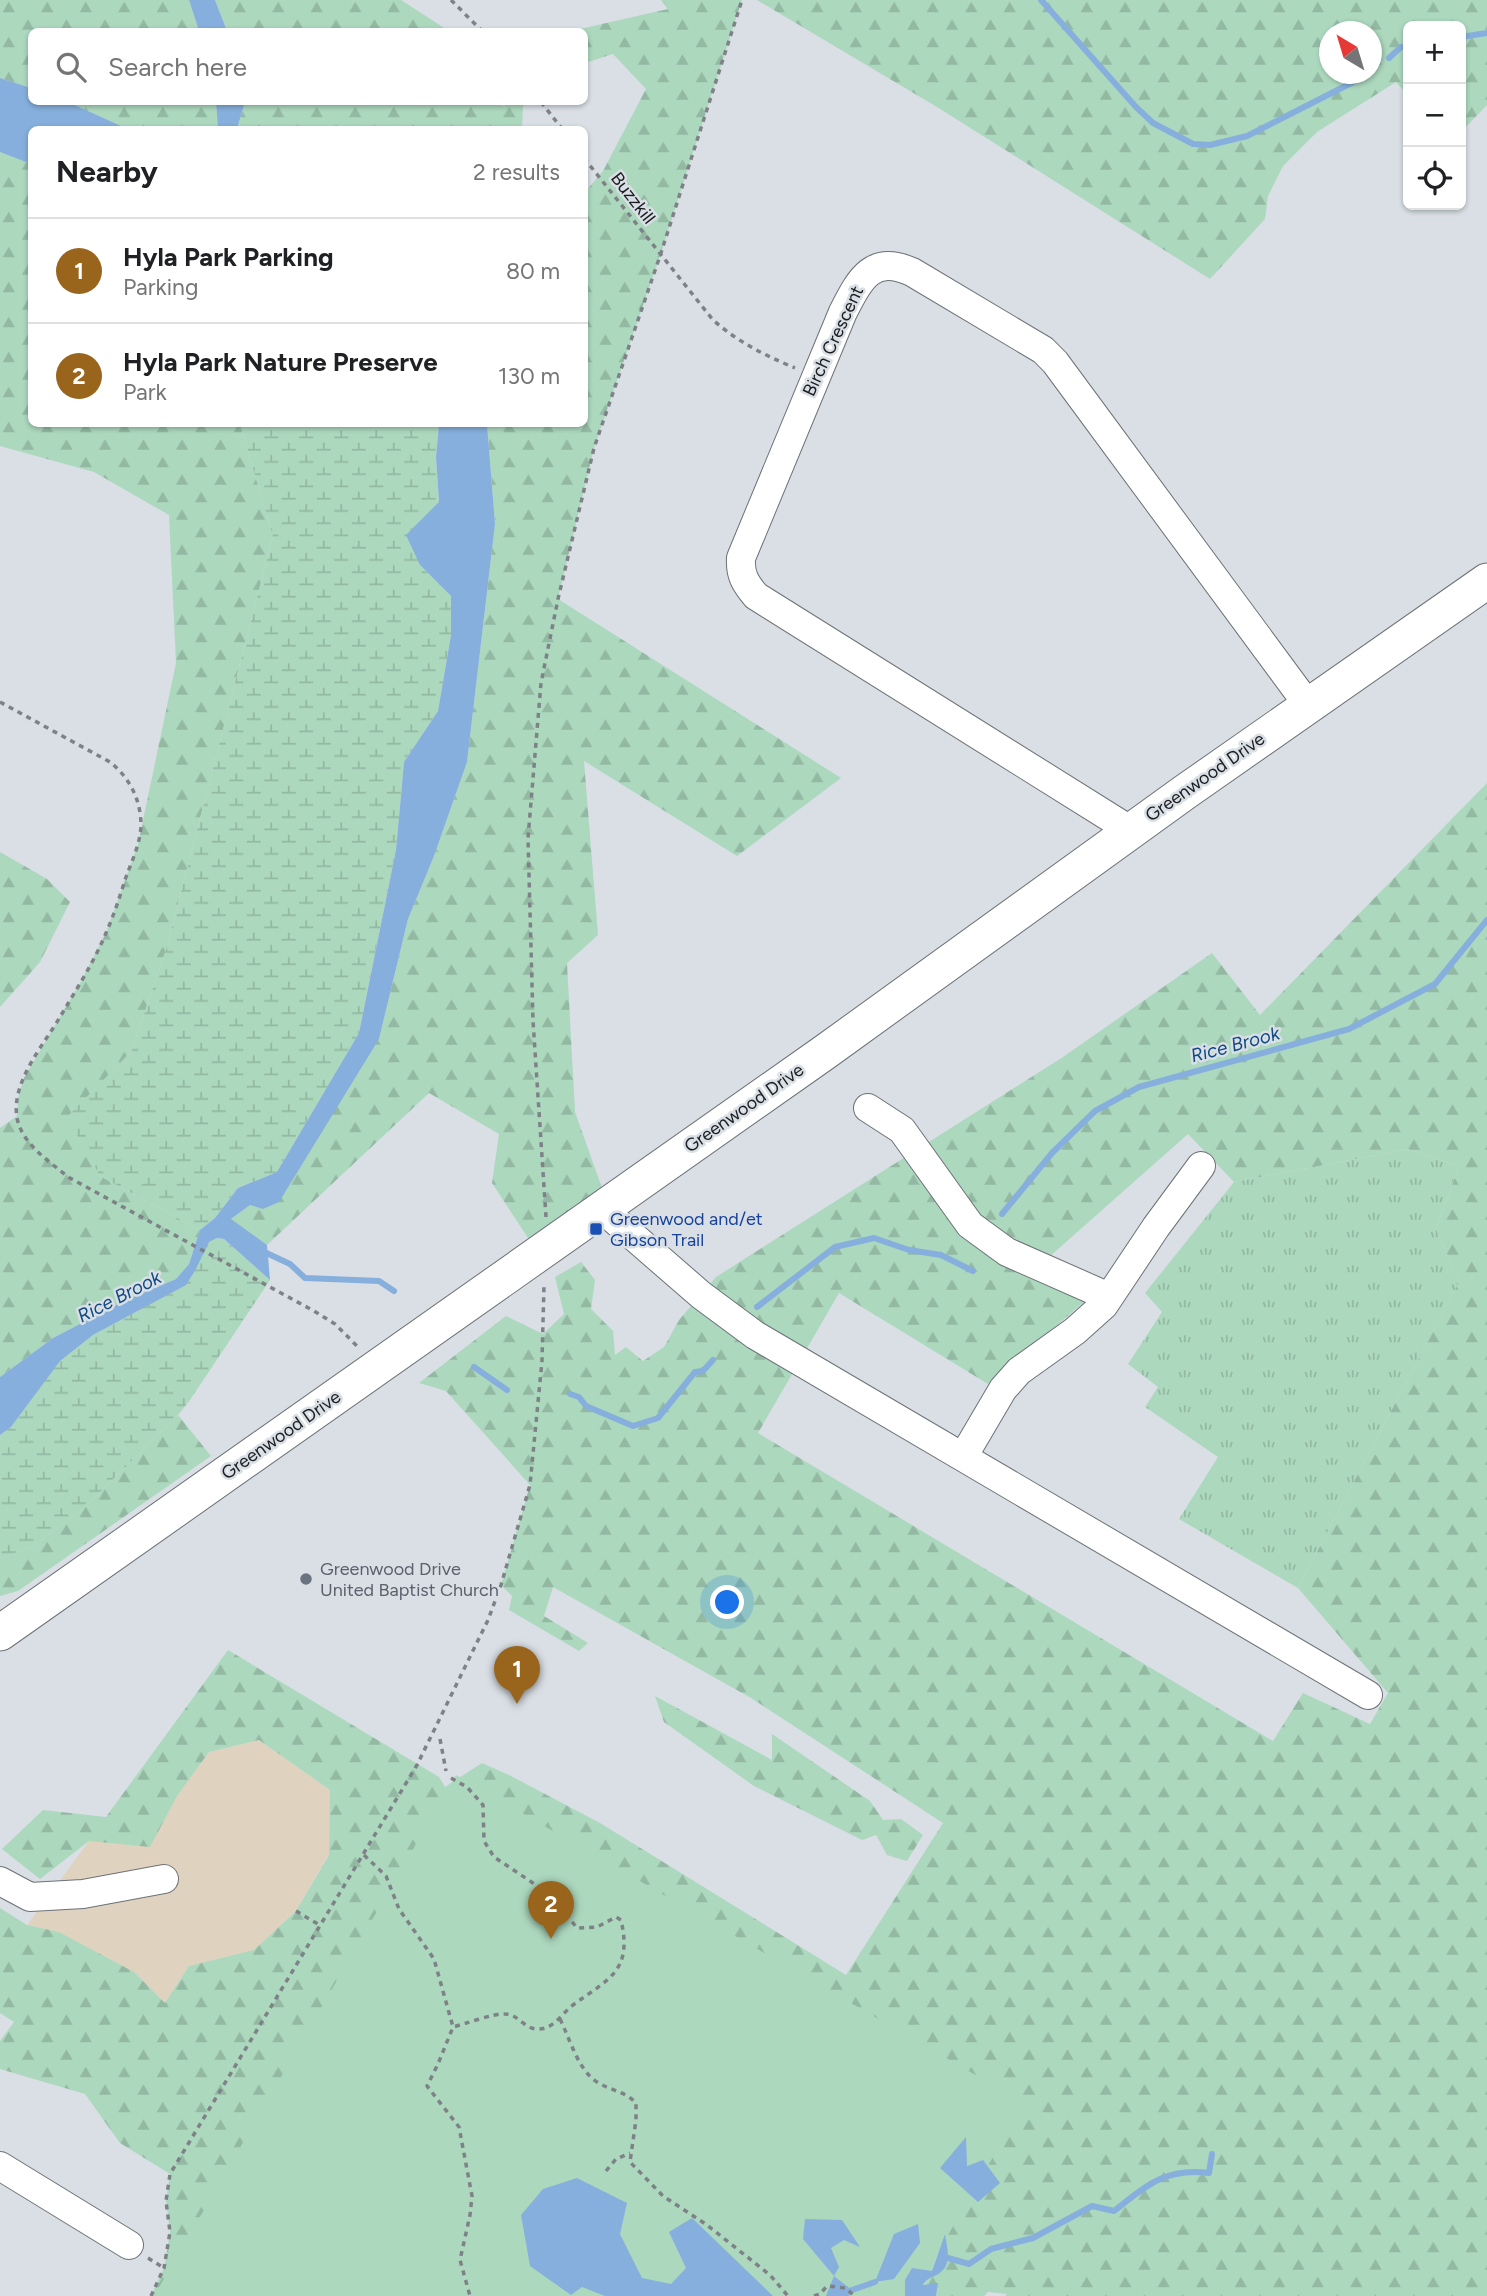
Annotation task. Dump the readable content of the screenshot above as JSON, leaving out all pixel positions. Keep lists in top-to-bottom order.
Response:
{
  "streets": {
    "main road": ["Greenwood Drive"],
    "street": ["Birch Crescent"],
    "path": ["Buzzkill"]
  },
  "crossings": [
    ["Buzzkill", "Birch Crescent"],
    ["Birch Crescent", "Greenwood Drive"]
  ],
  "water": ["Rice Brook"],
  "places": {
    "transit": ["Greenwood and/et Gibson Trail"],
    "other": ["Greenwood Drive United Baptist Church"]
  },
  "north": "top left",
  "page": {
    "map_buttons": ["+", "−"],
    "search": "Search here",
    "heading": ["Nearby", "2 results"],
    "list": [
      {
        "mark": "1",
        "name": "Hyla Park Parking",
        "note": "Parking",
        "value": "80 m"
      },
      {
        "mark": "2",
        "name": "Hyla Park Nature Preserve",
        "note": "Park",
        "value": "130 m"
      }
    ],
    "pins": ["1", "2"]
  }
}
